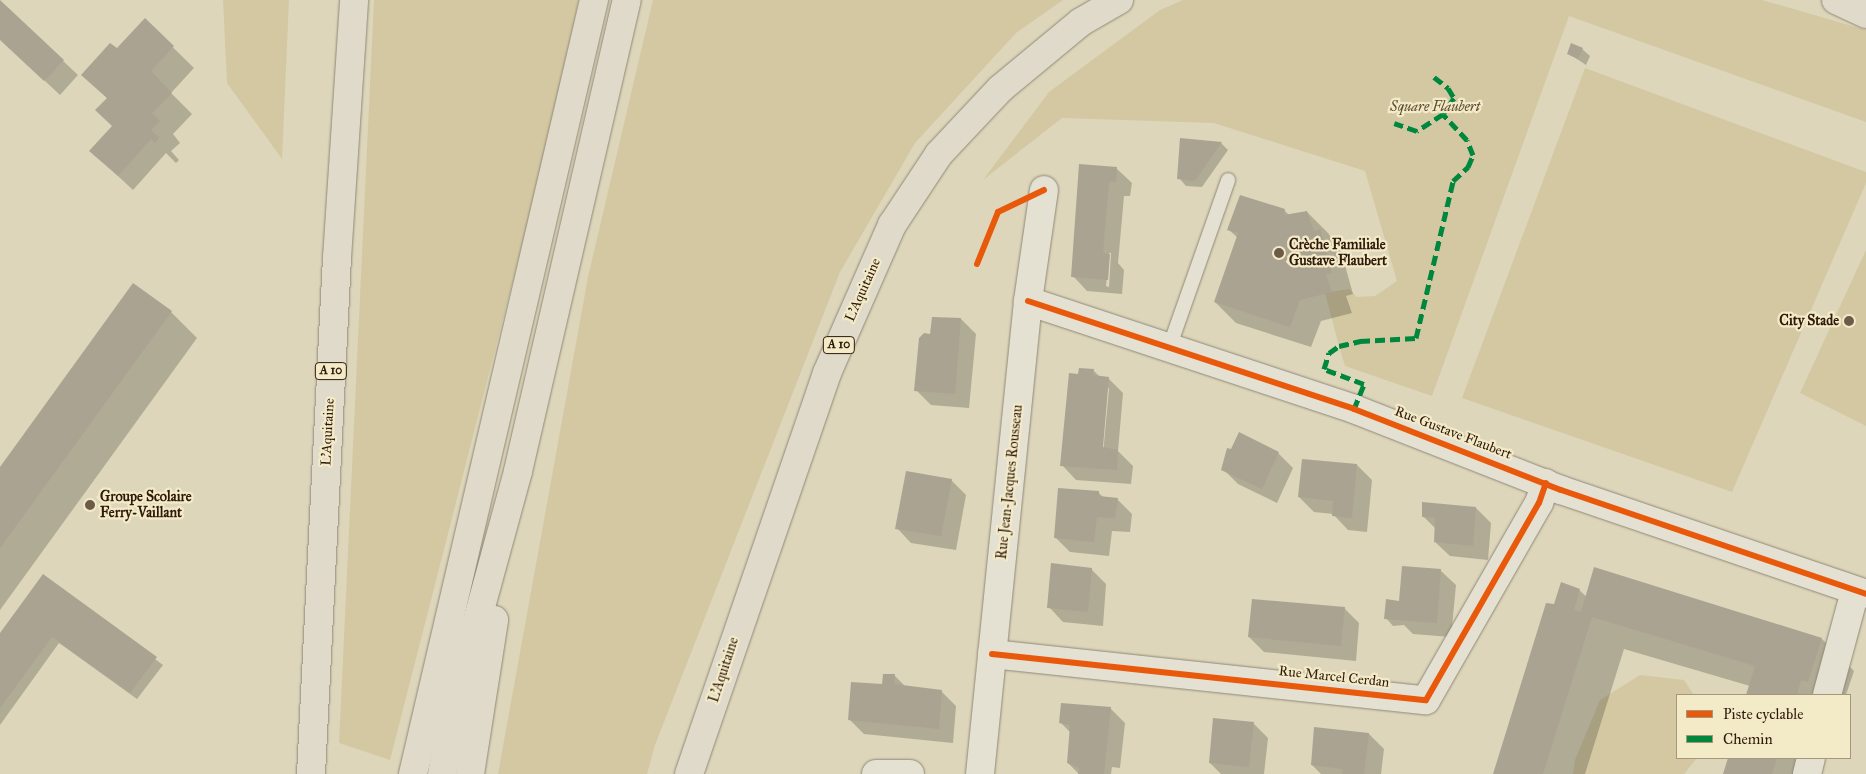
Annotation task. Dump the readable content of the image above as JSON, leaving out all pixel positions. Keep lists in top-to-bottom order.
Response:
{
  "streets": {
    "highway": ["L'Aquitaine", "A 10"],
    "street": ["Rue Gustave Flaubert", "Rue Jean-Jacques Rousseau", "Rue Marcel Cerdan"]
  },
  "crossings": [
    ["Rue Gustave Flaubert", "Rue Jean-Jacques Rousseau"],
    ["Rue Gustave Flaubert", "Rue Marcel Cerdan"],
    ["Rue Jean-Jacques Rousseau", "Rue Marcel Cerdan"]
  ],
  "parks": ["Square Flaubert"],
  "places": ["Crèche Familiale Gustave Flaubert", "City Stade", "Groupe Scolaire Ferry-Vaillant"],
  "legend": ["Piste cyclable", "Chemin"]
}
